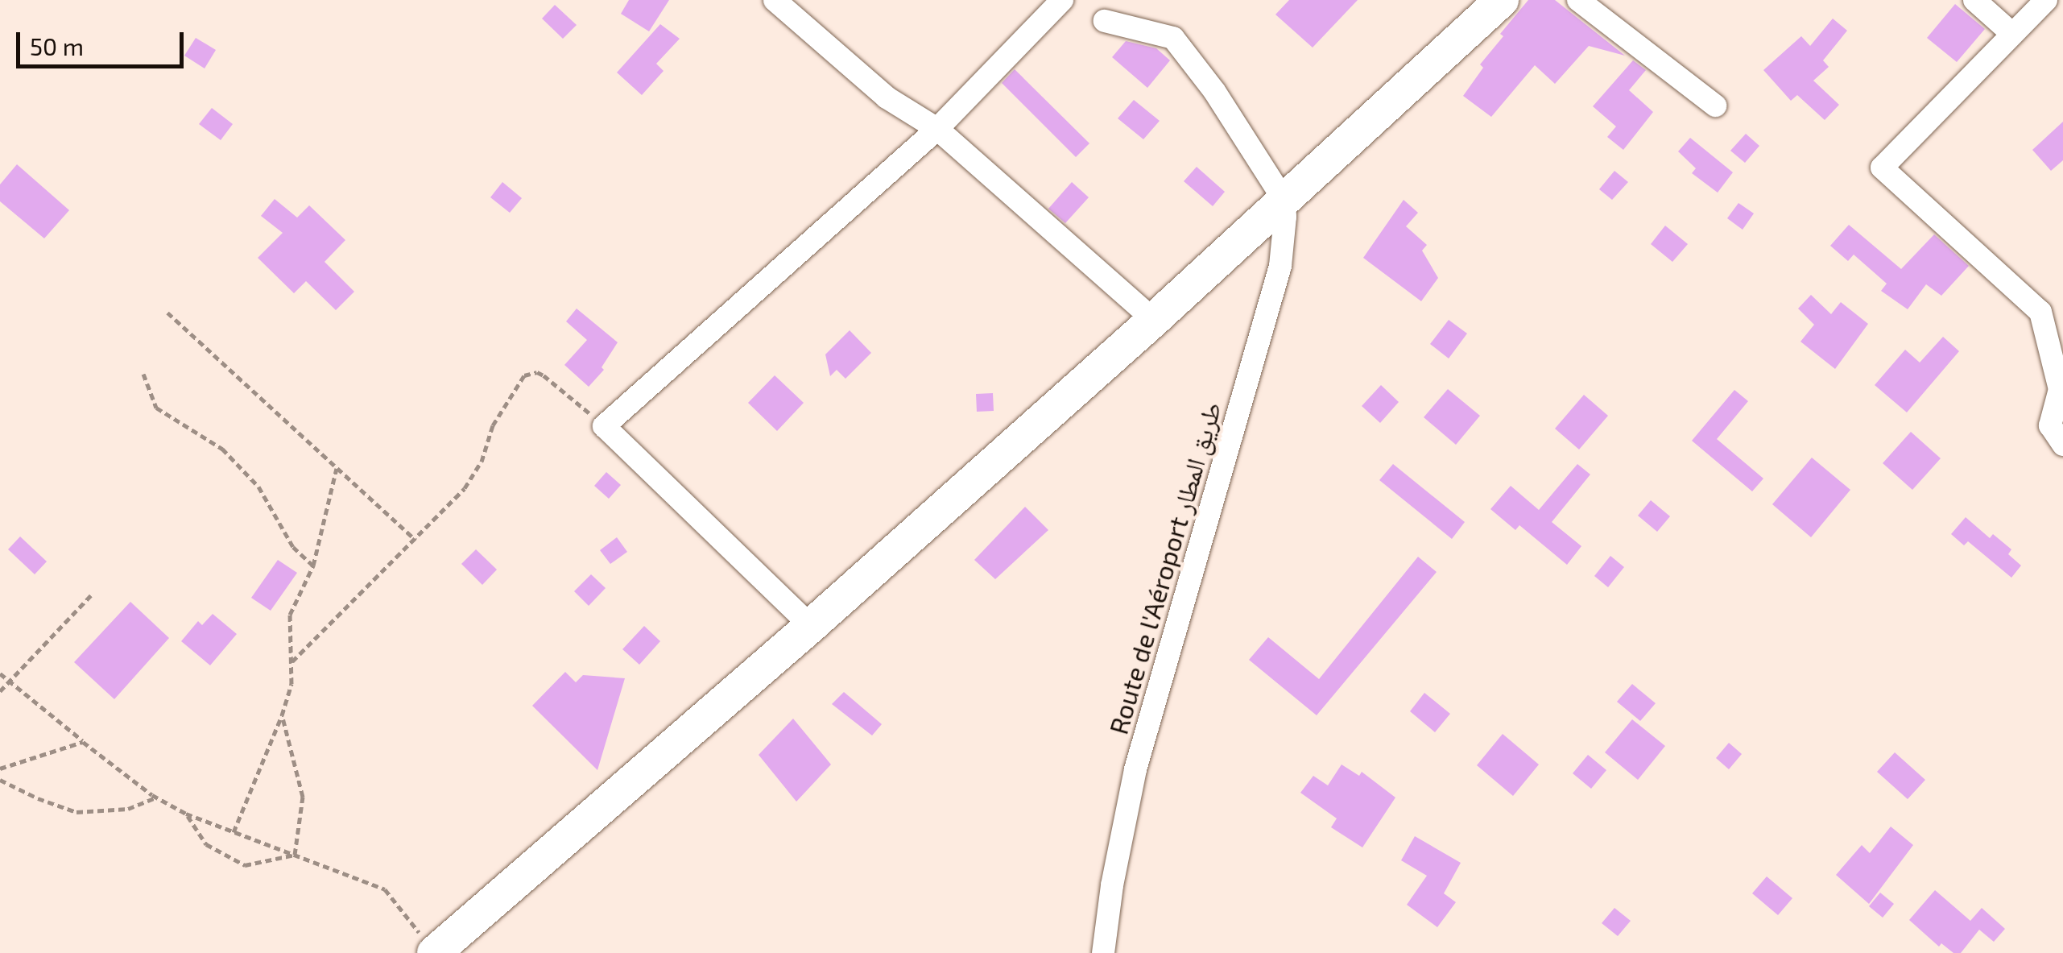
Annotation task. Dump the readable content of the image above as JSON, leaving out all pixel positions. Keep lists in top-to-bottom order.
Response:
{
  "streets": {
    "street": ["Route de l'Aéroport طريق المطار"]
  },
  "scale_bar": "50 m"
}
